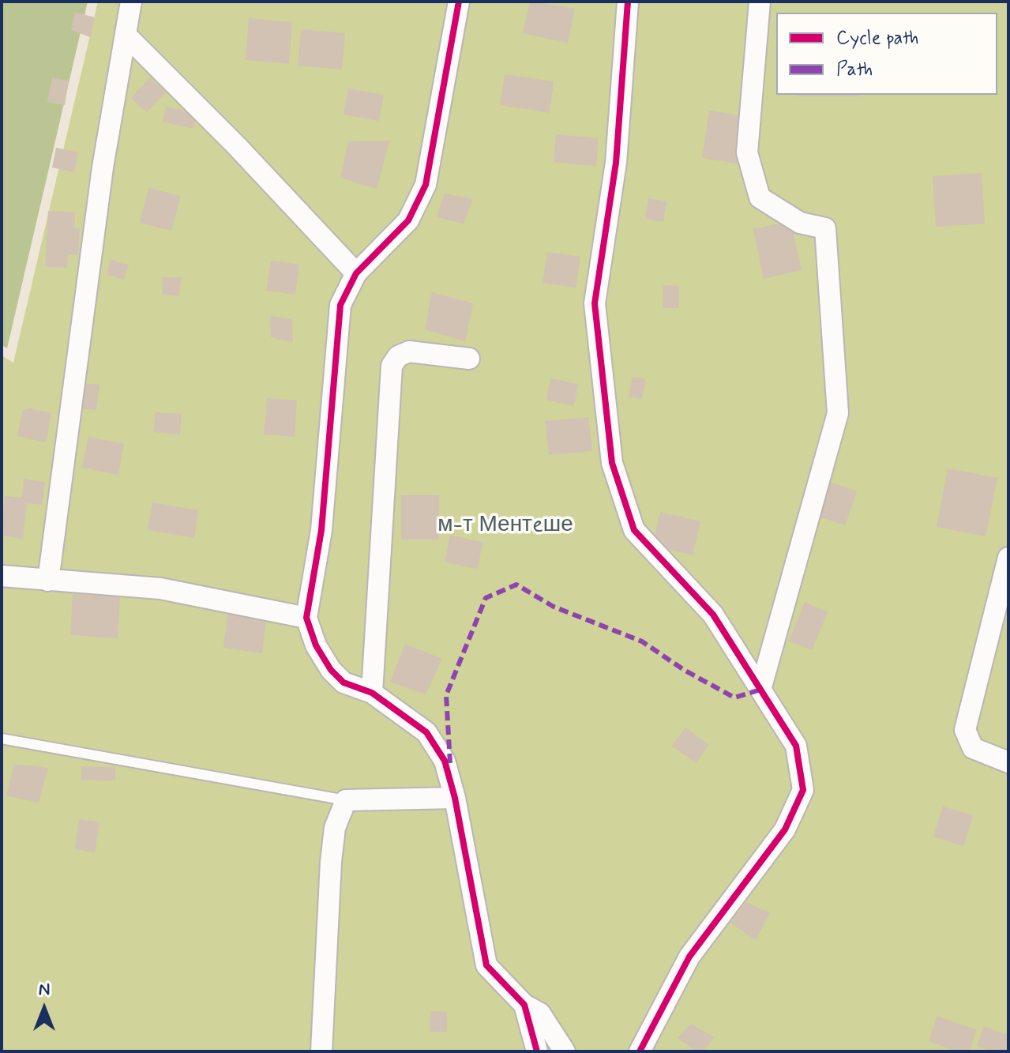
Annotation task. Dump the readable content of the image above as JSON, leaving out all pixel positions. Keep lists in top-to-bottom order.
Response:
{
  "parks": ["м-т Ментeше"],
  "legend": ["Cycle path", "Path"],
  "north": "top"
}
